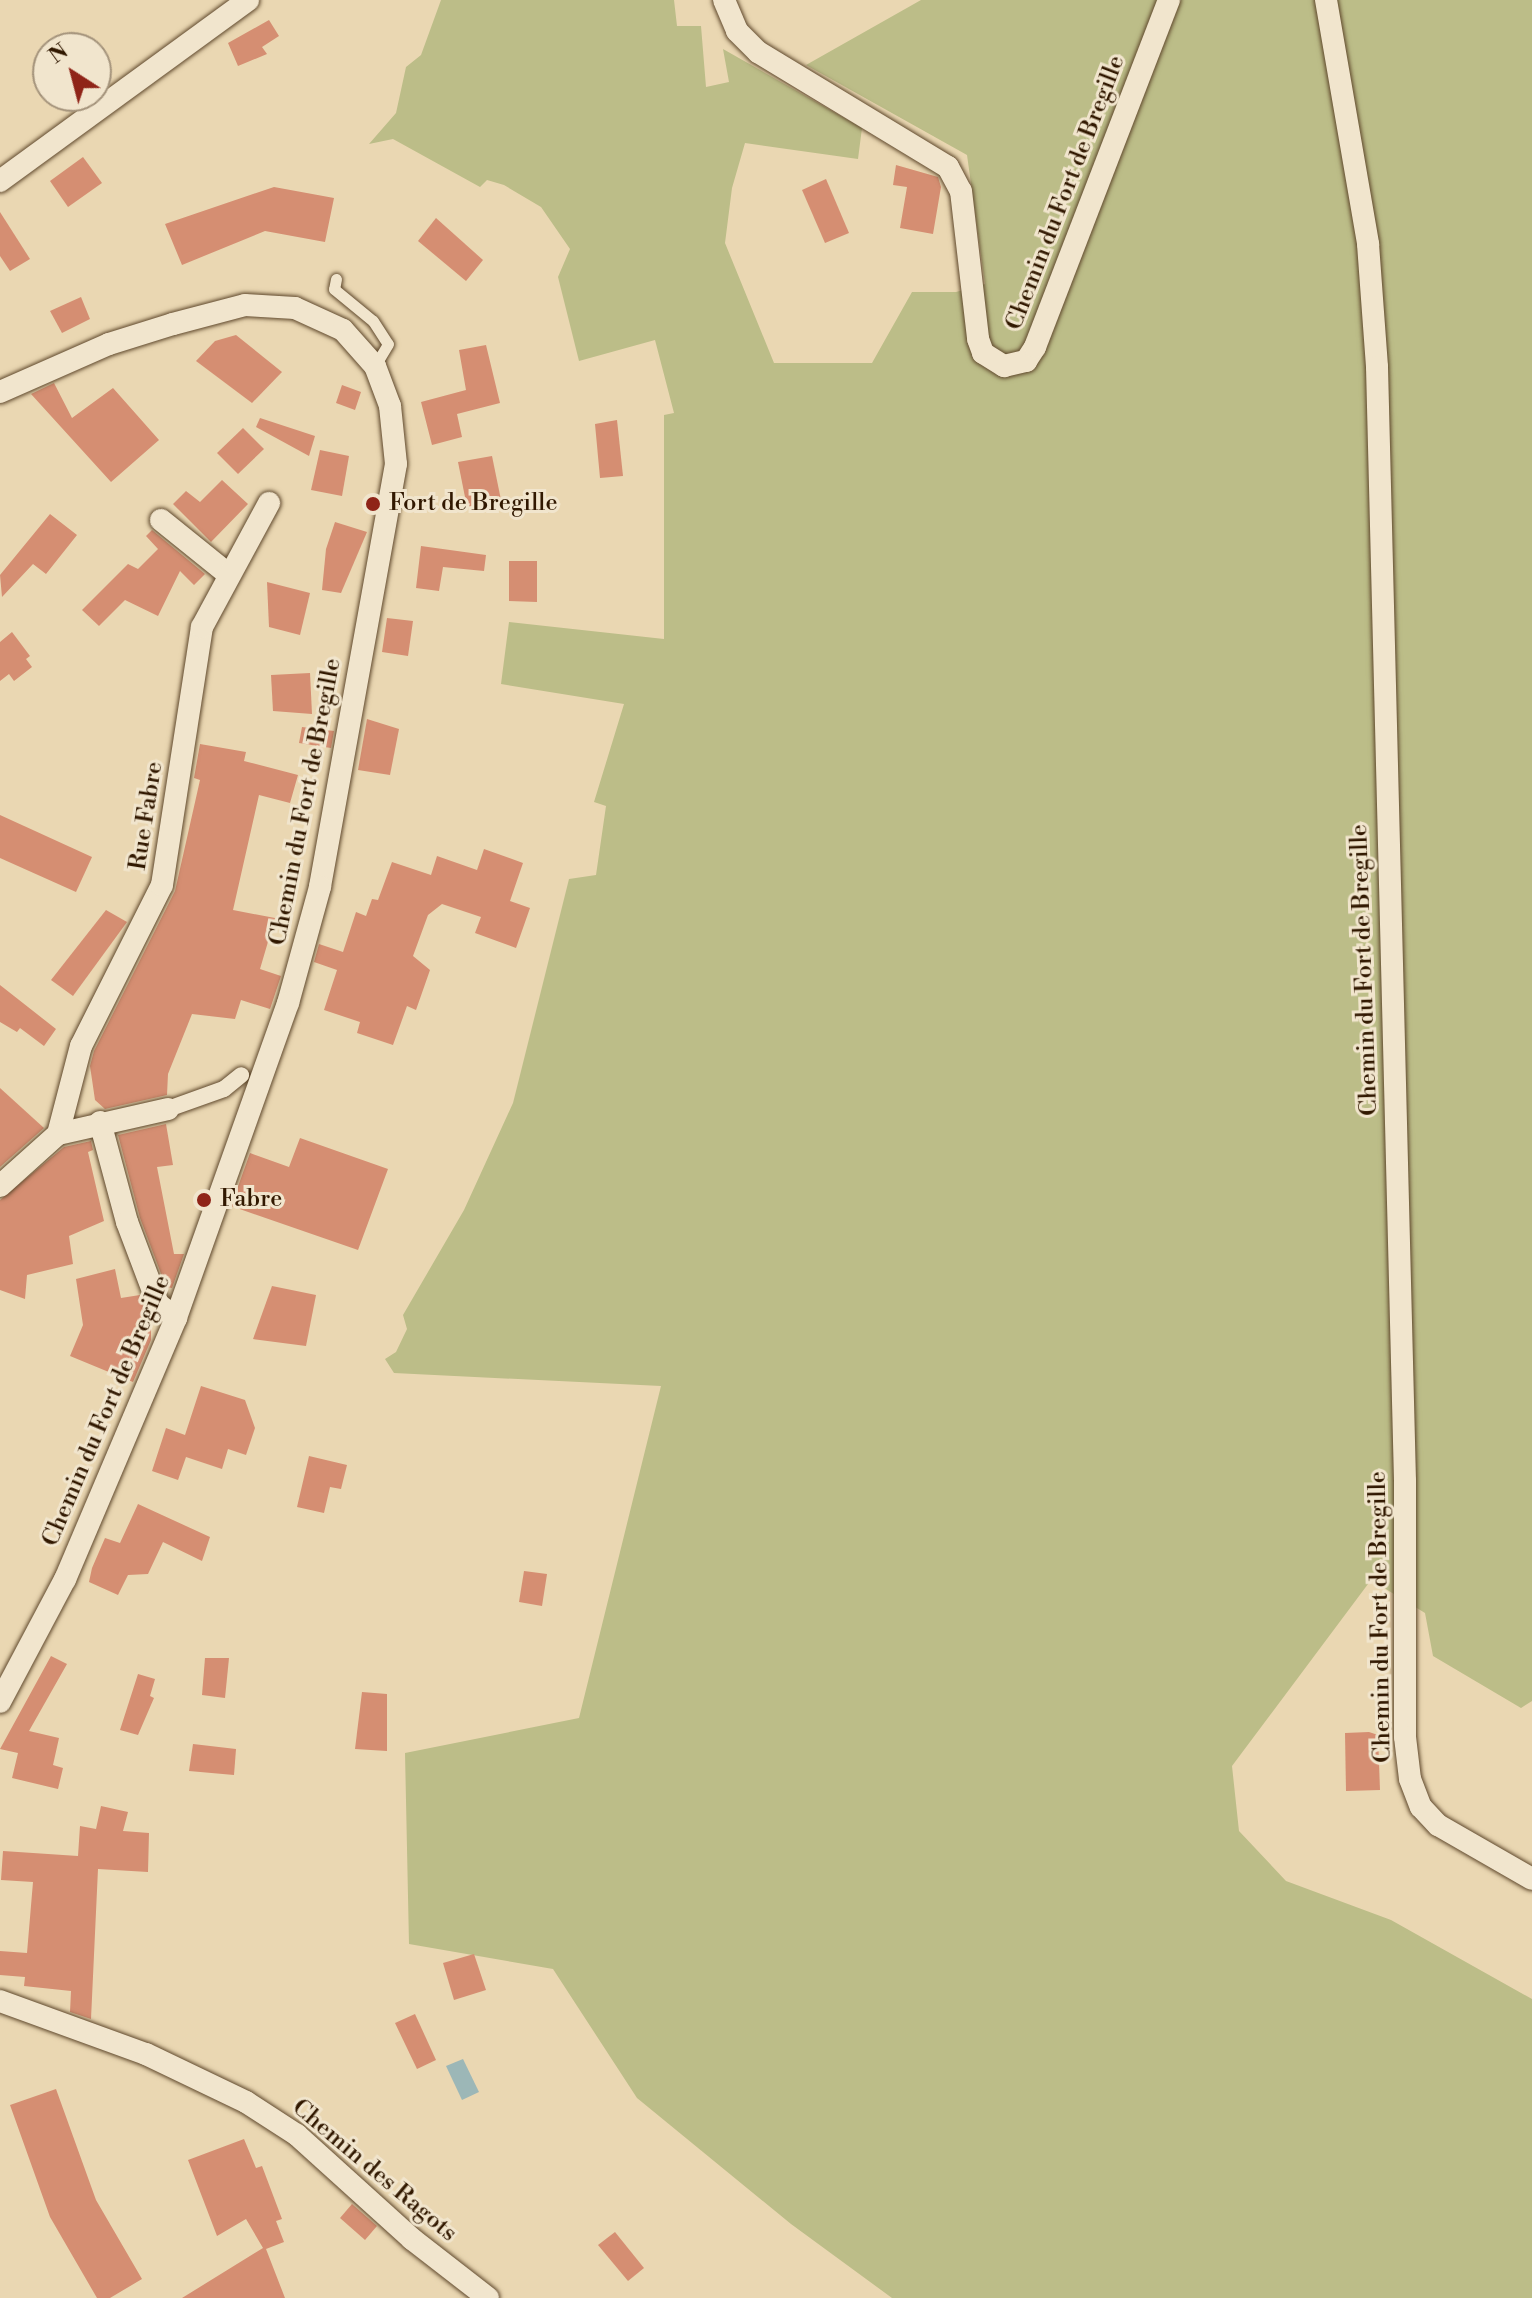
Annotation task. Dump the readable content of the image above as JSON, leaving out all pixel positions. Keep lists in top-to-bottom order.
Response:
{
  "streets": {
    "street": ["Chemin du Fort de Bregille", "Rue Fabre", "Chemin des Ragots"]
  },
  "places": ["Fort de Bregille", "Fabre"],
  "north": "top left"
}
